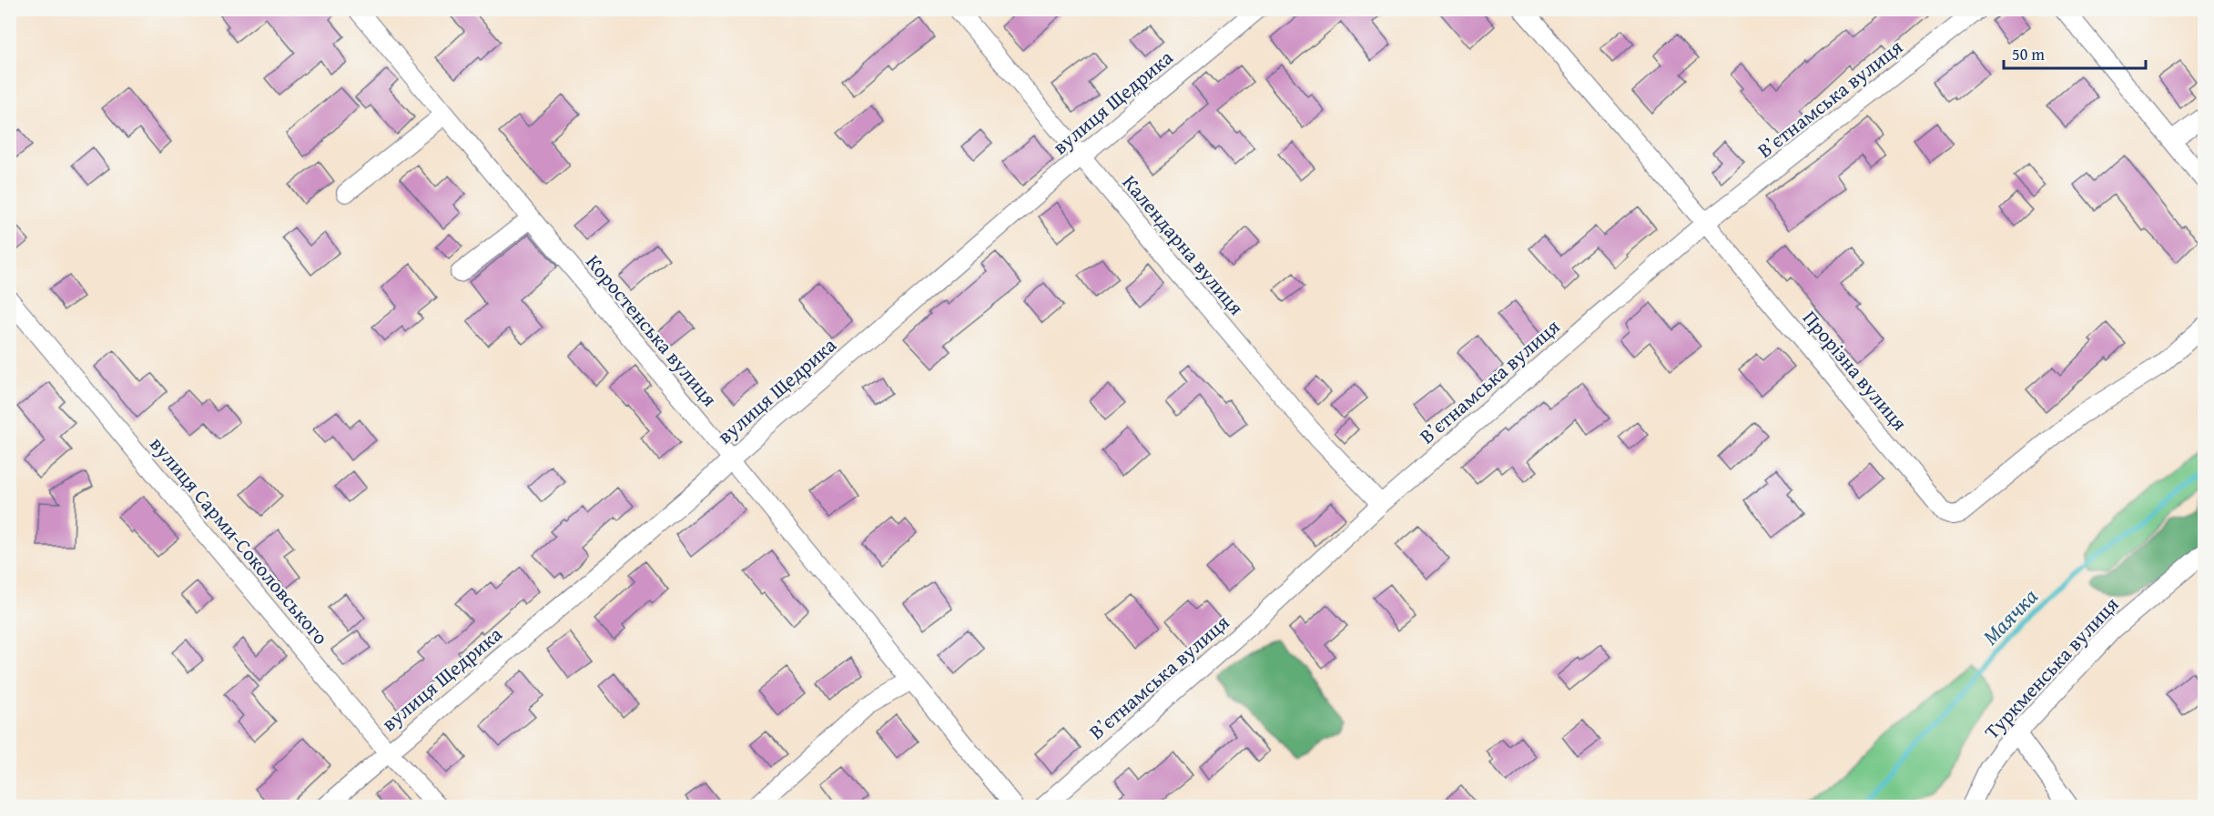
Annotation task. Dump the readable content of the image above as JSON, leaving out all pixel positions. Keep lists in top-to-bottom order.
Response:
{
  "streets": {
    "street": [
      "Вʼєтнамська вулиця",
      "вулиця Щедрика",
      "Календарна вулиця",
      "Коростенська вулиця",
      "Прорізна вулиця",
      "вулиця Сарми-Соколовського",
      "Туркменська вулиця"
    ]
  },
  "crossings": [
    ["Вʼєтнамська вулиця", "Календарна вулиця"],
    ["Вʼєтнамська вулиця", "Прорізна вулиця"],
    ["вулиця Щедрика", "Календарна вулиця"],
    ["вулиця Щедрика", "Коростенська вулиця"],
    ["вулиця Щедрика", "вулиця Сарми-Соколовського"]
  ],
  "water": ["Маячка"],
  "scale_bar": "50 m"
}
